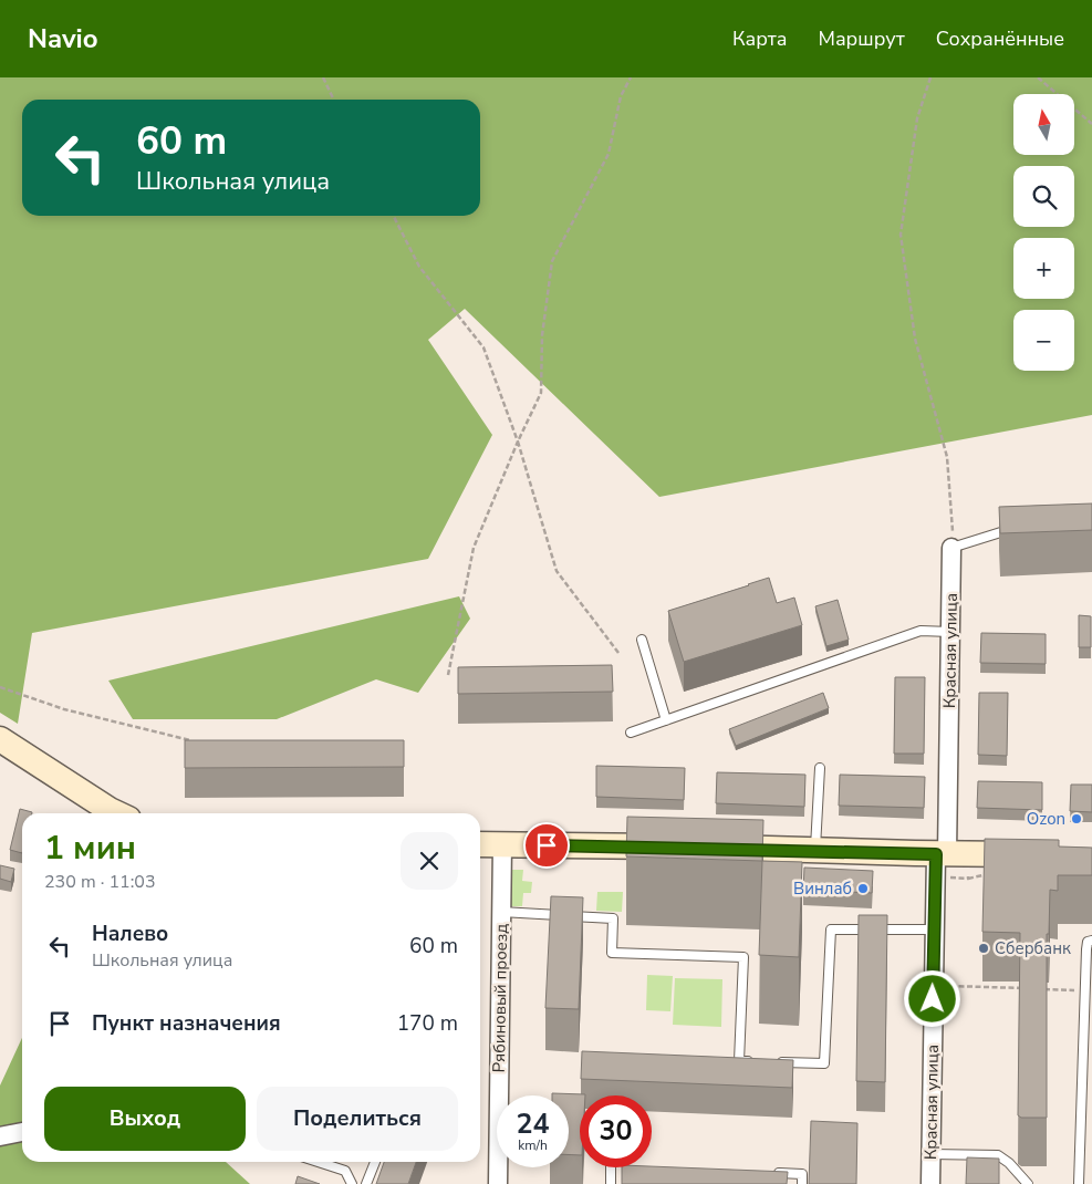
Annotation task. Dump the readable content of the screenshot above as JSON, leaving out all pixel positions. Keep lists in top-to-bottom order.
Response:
{
  "streets": {
    "street": ["Красная улица", "Рябиновый проезд"]
  },
  "places": ["Ozon", "Винлаб", "Сбербанк"],
  "north": "top",
  "page": {
    "header": "Navio",
    "nav": ["Карта", "Маршрут", "Сохранённые"],
    "map_buttons": ["+", "−"],
    "turn": ["60 m", "Школьная улица"],
    "heading": ["1 мин", "230 m · 11:03"],
    "list": [
      {
        "name": "Налево",
        "note": "Школьная улица",
        "value": "60 m"
      },
      {
        "name": "Пункт назначения",
        "value": "170 m"
      }
    ],
    "buttons": ["Выход", "Поделиться"],
    "speed": "24 km/h",
    "limit": "30"
  }
}
